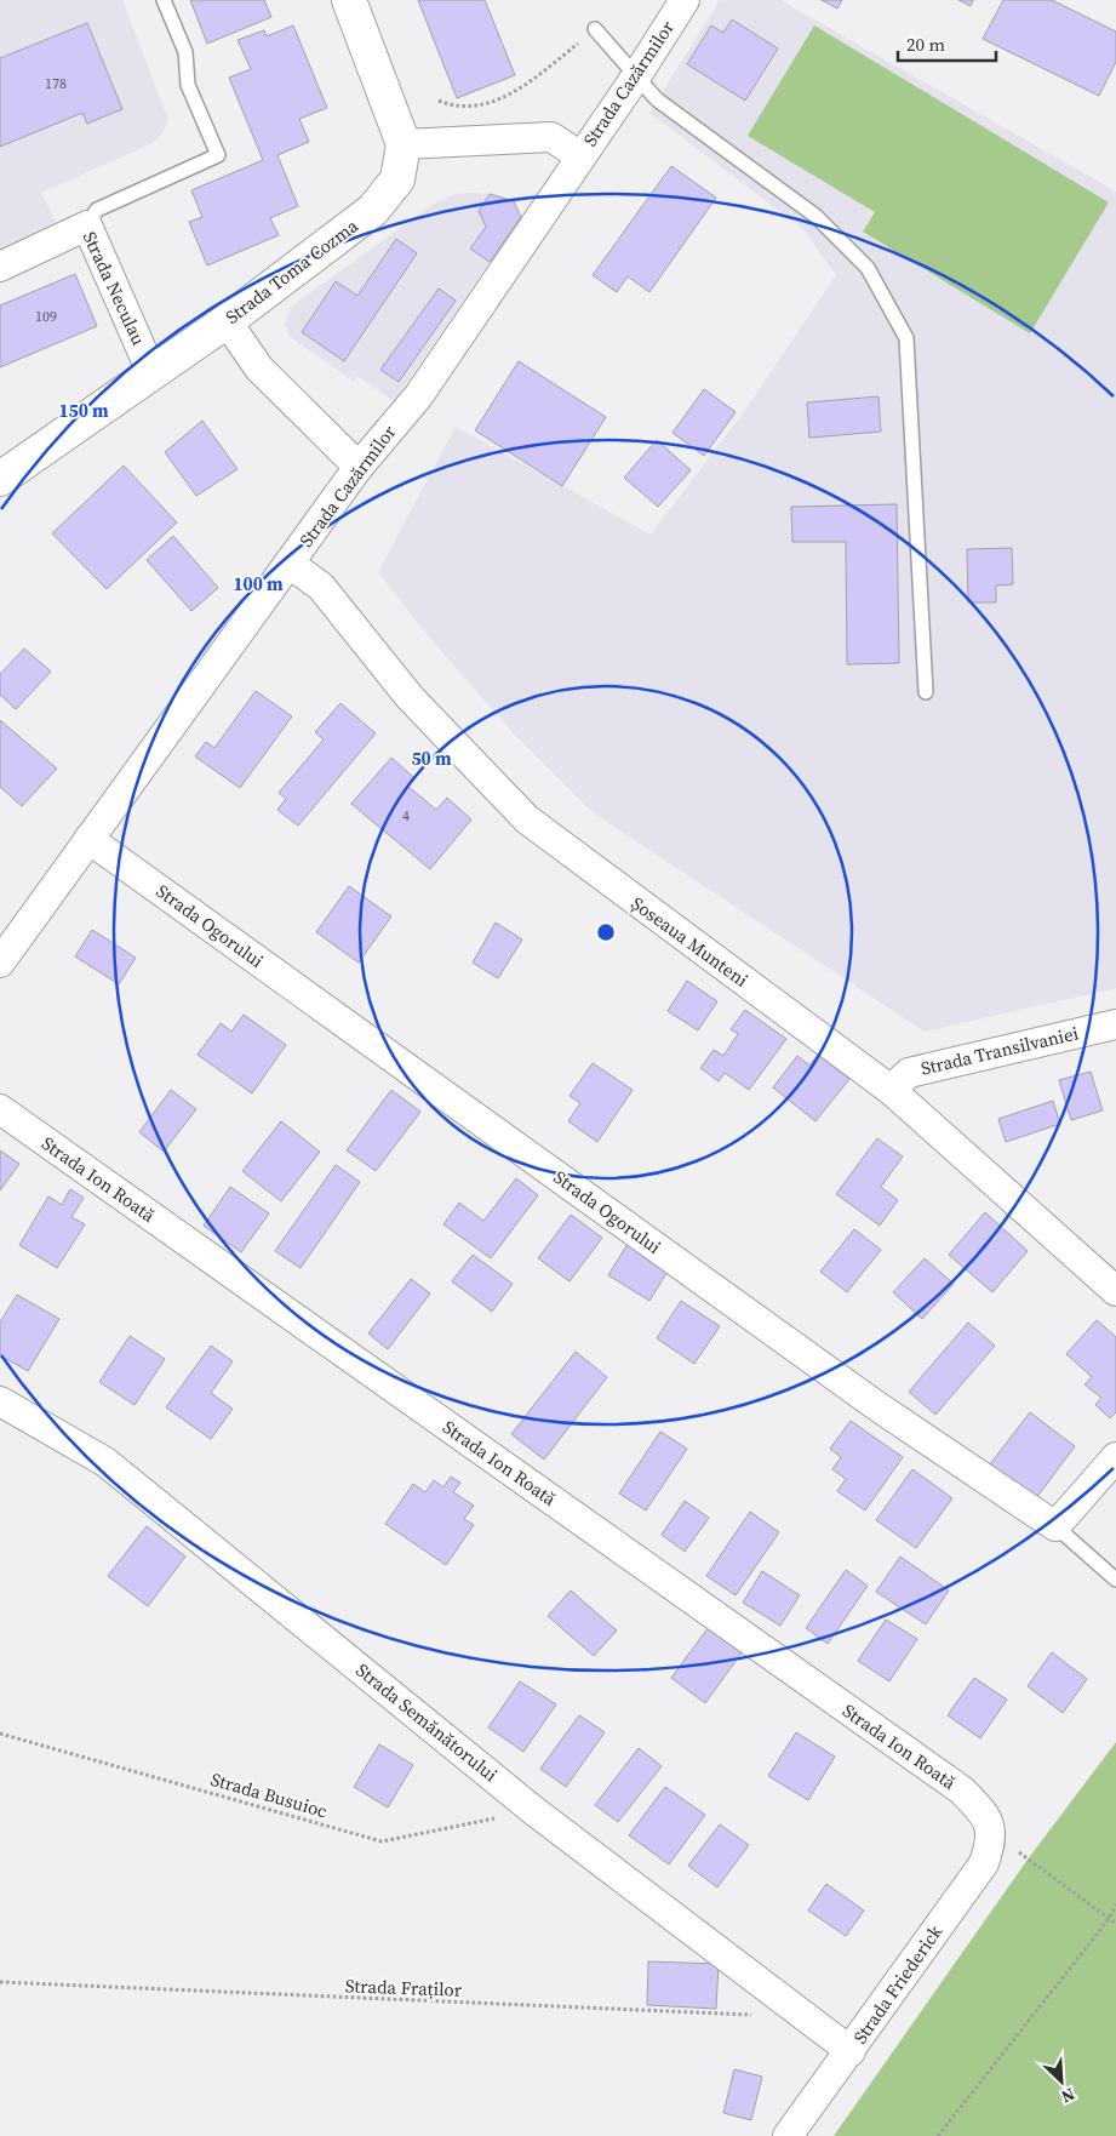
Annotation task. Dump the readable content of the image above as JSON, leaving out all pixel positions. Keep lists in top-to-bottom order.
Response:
{
  "streets": {
    "street": [
      "Strada Cazărmilor",
      "Strada Toma Cozma",
      "Strada Neculau",
      "Strada Ogorului",
      "Șoseaua Munteni",
      "Strada Transilvaniei",
      "Strada Ion Roată",
      "Strada Semănătorului",
      "Strada Friederick"
    ],
    "path": ["Strada Busuioc", "Strada Fraților"]
  },
  "crossings": [
    ["Strada Cazărmilor", "Strada Ogorului"],
    ["Strada Cazărmilor", "Șoseaua Munteni"],
    ["Strada Toma Cozma", "Strada Neculau"],
    ["Șoseaua Munteni", "Strada Transilvaniei"],
    ["Strada Ion Roată", "Strada Friederick"],
    ["Strada Semănătorului", "Strada Busuioc"],
    ["Strada Semănătorului", "Strada Friederick"],
    ["Strada Semănătorului", "Strada Fraților"]
  ],
  "house_numbers": ["178", "109", "4"],
  "scale_bar": "20 m",
  "north": "bottom right",
  "rings": ["150 m", "100 m", "50 m"]
}
